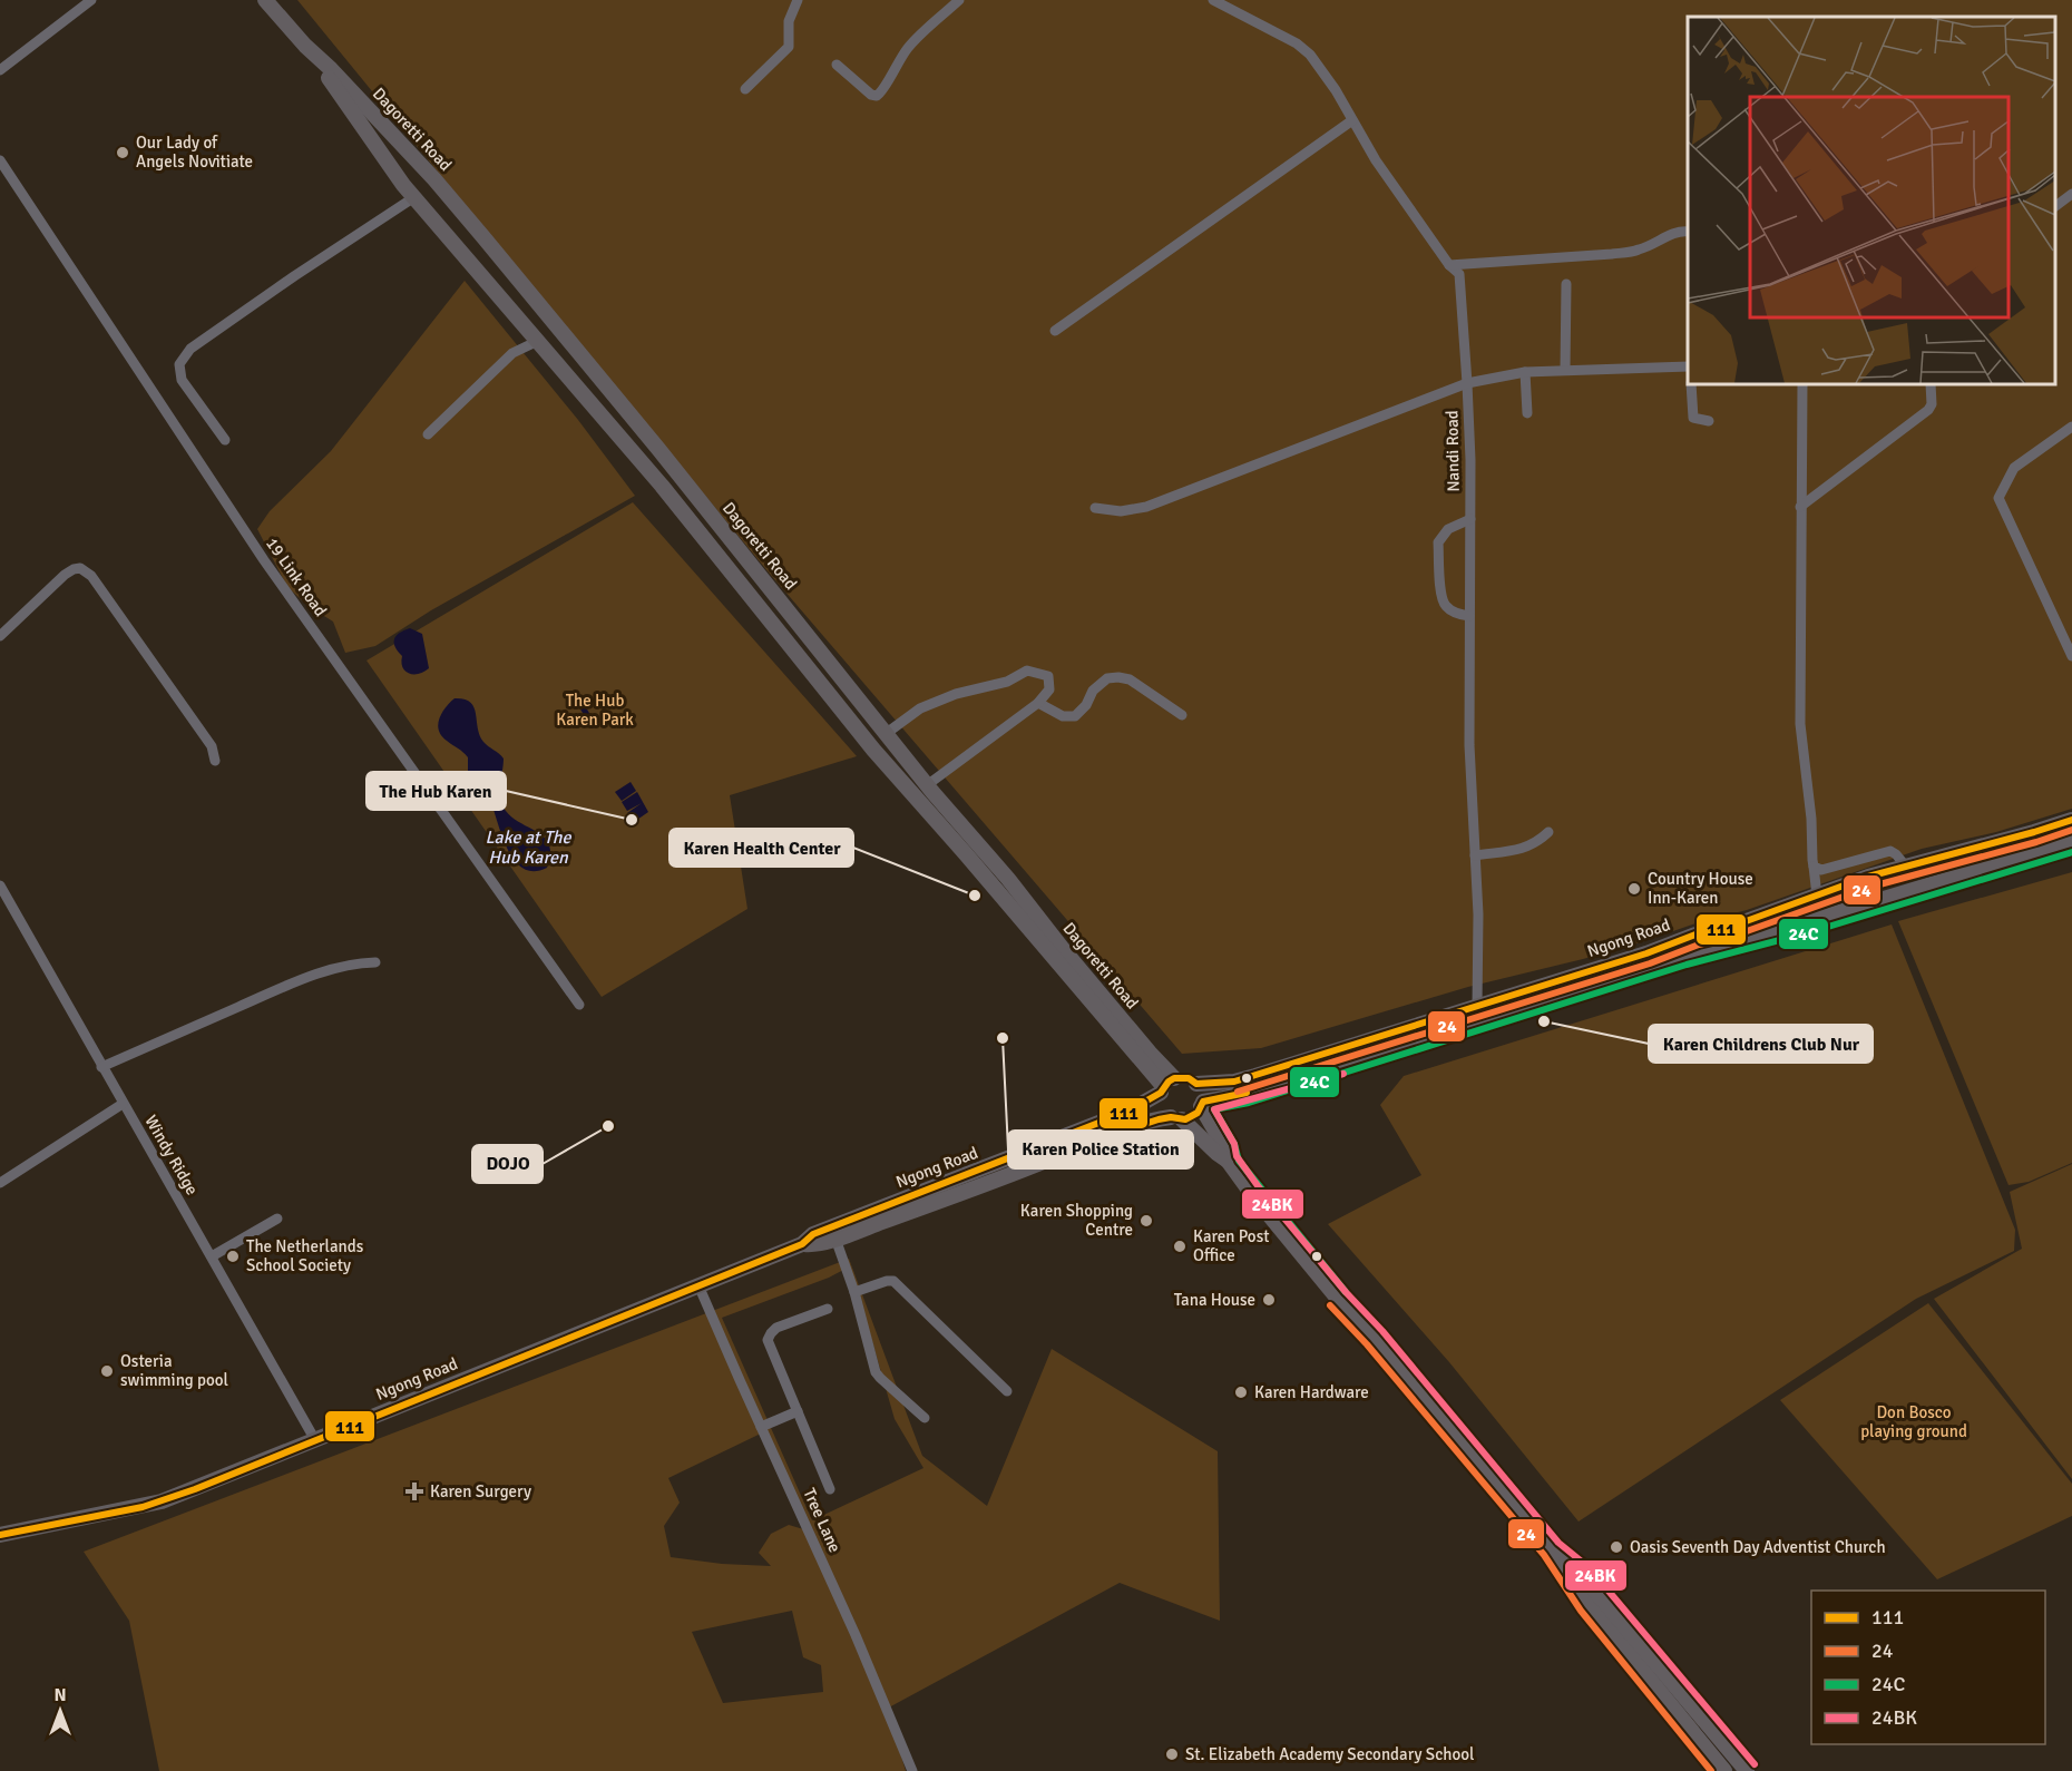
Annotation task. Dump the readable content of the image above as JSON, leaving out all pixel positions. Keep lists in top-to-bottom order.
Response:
{
  "streets": {
    "main road": ["Dagoretti Road", "Ngong Road"],
    "street": [
      "Nandi Road",
      "19 Link Road",
      "Windy Ridge",
      "Tree Lane"
    ]
  },
  "crossings": [
    ["Dagoretti Road", "Ngong Road"],
    ["Nandi Road", "Ngong Road"],
    ["Ngong Road", "Windy Ridge"],
    ["Ngong Road", "Tree Lane"]
  ],
  "water": ["Lake at The Hub Karen"],
  "parks": ["The Hub Karen Park", "Don Bosco playing ground"],
  "places": {
    "other": [
      "Our Lady of Angels Novitiate",
      "The Hub Karen",
      "Country House Inn-Karen",
      "Karen Health Center",
      "Karen Childrens Club Nur",
      "Karen Police Station",
      "DOJO",
      "Karen Shopping Centre",
      "Karen Post Office",
      "The Netherlands School Society",
      "Tana House",
      "Osteria swimming pool",
      "Karen Hardware",
      "Oasis Seventh Day Adventist Church",
      "St. Elizabeth Academy Secondary School"
    ],
    "health": ["Karen Surgery"]
  },
  "lines": [
    "transit line 111",
    "transit line 24",
    "transit line 24C",
    "transit line 24BK"
  ],
  "legend": [
    "111",
    "24",
    "24C",
    "24BK"
  ],
  "north": "top"
}
